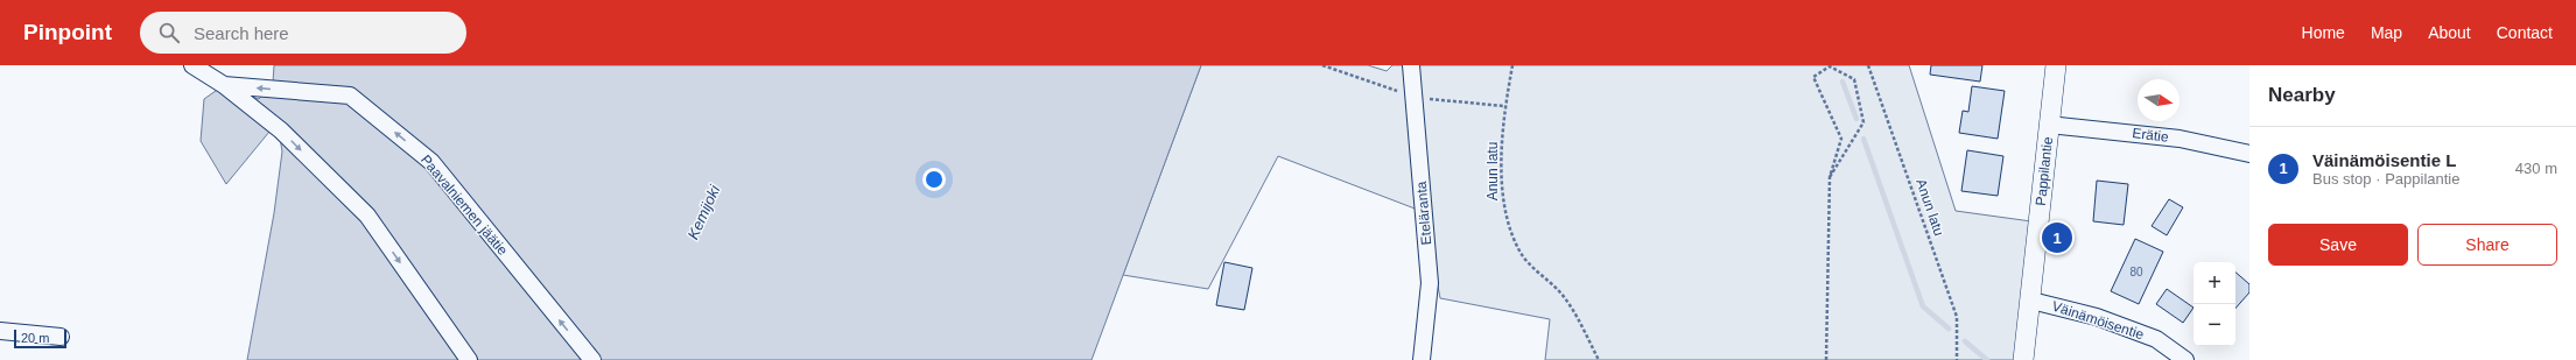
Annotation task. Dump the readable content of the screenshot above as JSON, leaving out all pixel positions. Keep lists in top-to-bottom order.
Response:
{
  "streets": {
    "street": [
      "Erätie",
      "Pappilantie",
      "Paavalniemen jäätie",
      "Eteläranta",
      "Väinämöisentie"
    ],
    "path": ["Anun latu"]
  },
  "crossings": [
    ["Erätie", "Pappilantie"],
    ["Pappilantie", "Väinämöisentie"]
  ],
  "water": ["Kemijoki"],
  "house_numbers": ["80"],
  "scale_bar": "20 m",
  "north": "right",
  "page": {
    "header": "Pinpoint",
    "search": "Search here",
    "nav": [
      "Home",
      "Map",
      "About",
      "Contact"
    ],
    "heading": "Nearby",
    "list": [
      {
        "mark": "1",
        "name": "Väinämöisentie L",
        "note": "Bus stop · Pappilantie",
        "value": "430 m"
      }
    ],
    "buttons": ["Save", "Share"],
    "pins": "1",
    "map_buttons": ["+", "−"],
    "scale": "20 m"
  }
}
